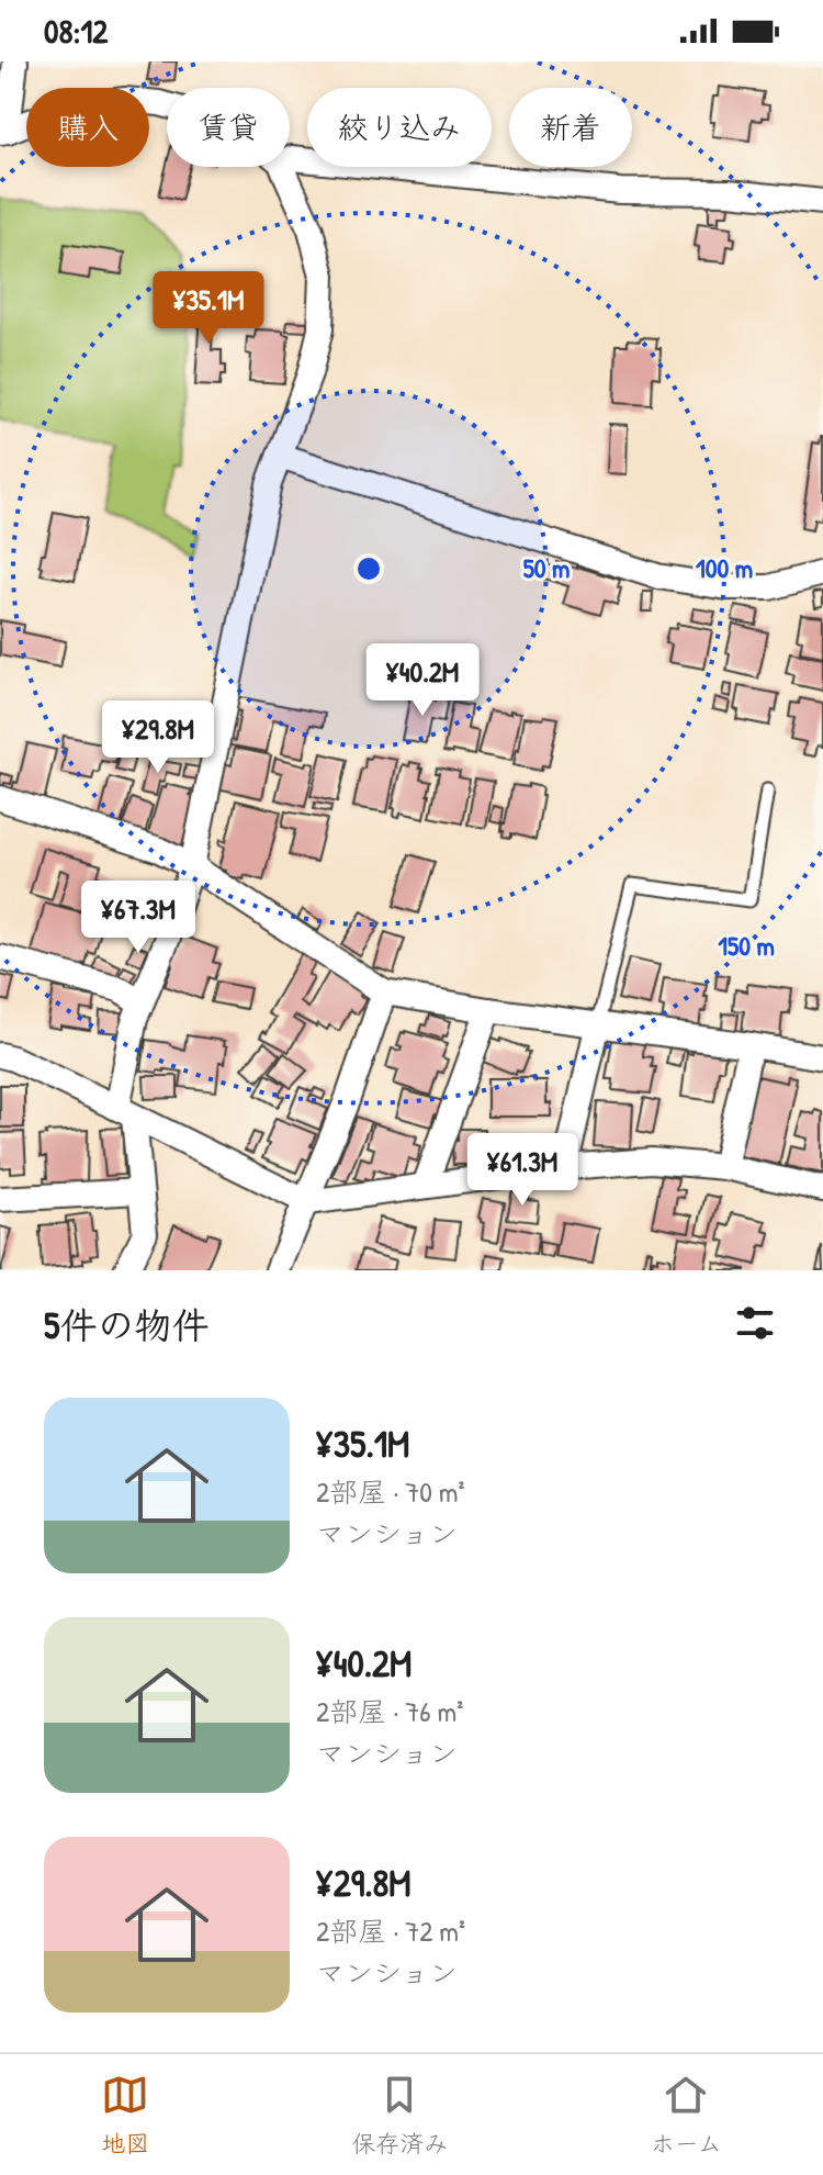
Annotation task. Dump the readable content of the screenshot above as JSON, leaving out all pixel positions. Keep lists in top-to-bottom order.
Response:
{
  "page": {
    "status": "08:12",
    "chip": [
      "購入",
      "賃貸",
      "絞り込み",
      "新着"
    ],
    "price": [
      "¥35.1M",
      "¥40.2M",
      "¥29.8M",
      "¥67.3M",
      "¥61.3M"
    ],
    "heading": "5件の物件",
    "list": [
      {
        "name": "¥35.1M",
        "note": "2部屋 · 70 m² · マンション"
      },
      {
        "name": "¥40.2M",
        "note": "2部屋 · 76 m² · マンション"
      },
      {
        "name": "¥29.8M",
        "note": "2部屋 · 72 m² · マンション"
      }
    ],
    "tabs": ["地図", "保存済み", "ホーム"]
  },
  "rings": ["50 m", "100 m", "150 m"]
}
